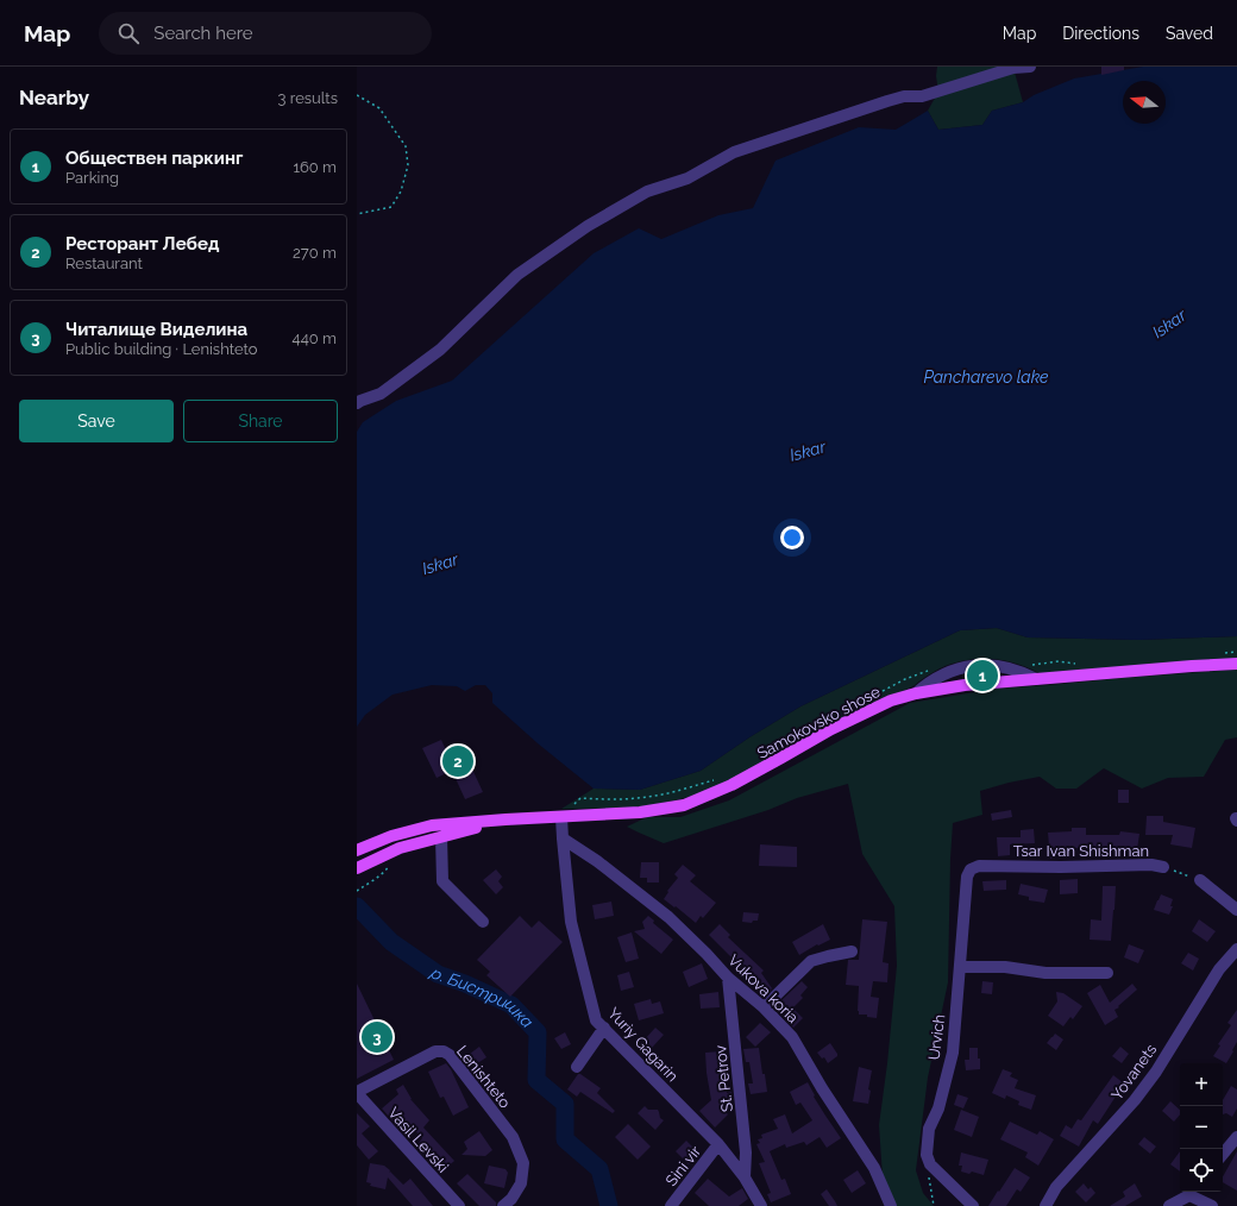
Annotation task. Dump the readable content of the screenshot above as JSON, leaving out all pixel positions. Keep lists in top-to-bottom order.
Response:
{
  "streets": {
    "main road": ["Samokovsko shose"],
    "street": [
      "Tsar Ivan Shishman",
      "Vukova koria",
      "Urvich",
      "Yuriy Gagarin",
      "Yovanets",
      "Lenishteto",
      "St. Petrov",
      "Vasil Levski",
      "Sini vir"
    ]
  },
  "crossings": [
    ["Samokovsko shose", "Yuriy Gagarin"],
    ["Tsar Ivan Shishman", "Urvich"],
    ["Vukova koria", "Yuriy Gagarin"],
    ["Vukova koria", "St. Petrov"],
    ["Yuriy Gagarin", "St. Petrov"],
    ["Yuriy Gagarin", "Sini vir"],
    ["Lenishteto", "Vasil Levski"]
  ],
  "water": ["Iskar", "Pancharevo lake", "р. Бистришка"],
  "north": "left",
  "page": {
    "header": "Map",
    "search": "Search here",
    "nav": ["Map", "Directions", "Saved"],
    "heading": ["Nearby", "3 results"],
    "list": [
      {
        "mark": "1",
        "name": "Обществен паркинг",
        "note": "Parking",
        "value": "160 m"
      },
      {
        "mark": "2",
        "name": "Ресторант Лебед",
        "note": "Restaurant",
        "value": "270 m"
      },
      {
        "mark": "3",
        "name": "Читалище Виделина",
        "note": "Public building · Lenishteto",
        "value": "440 m"
      }
    ],
    "buttons": ["Save", "Share"],
    "pins": ["1", "2", "3"],
    "map_buttons": ["+", "−"]
  }
}
